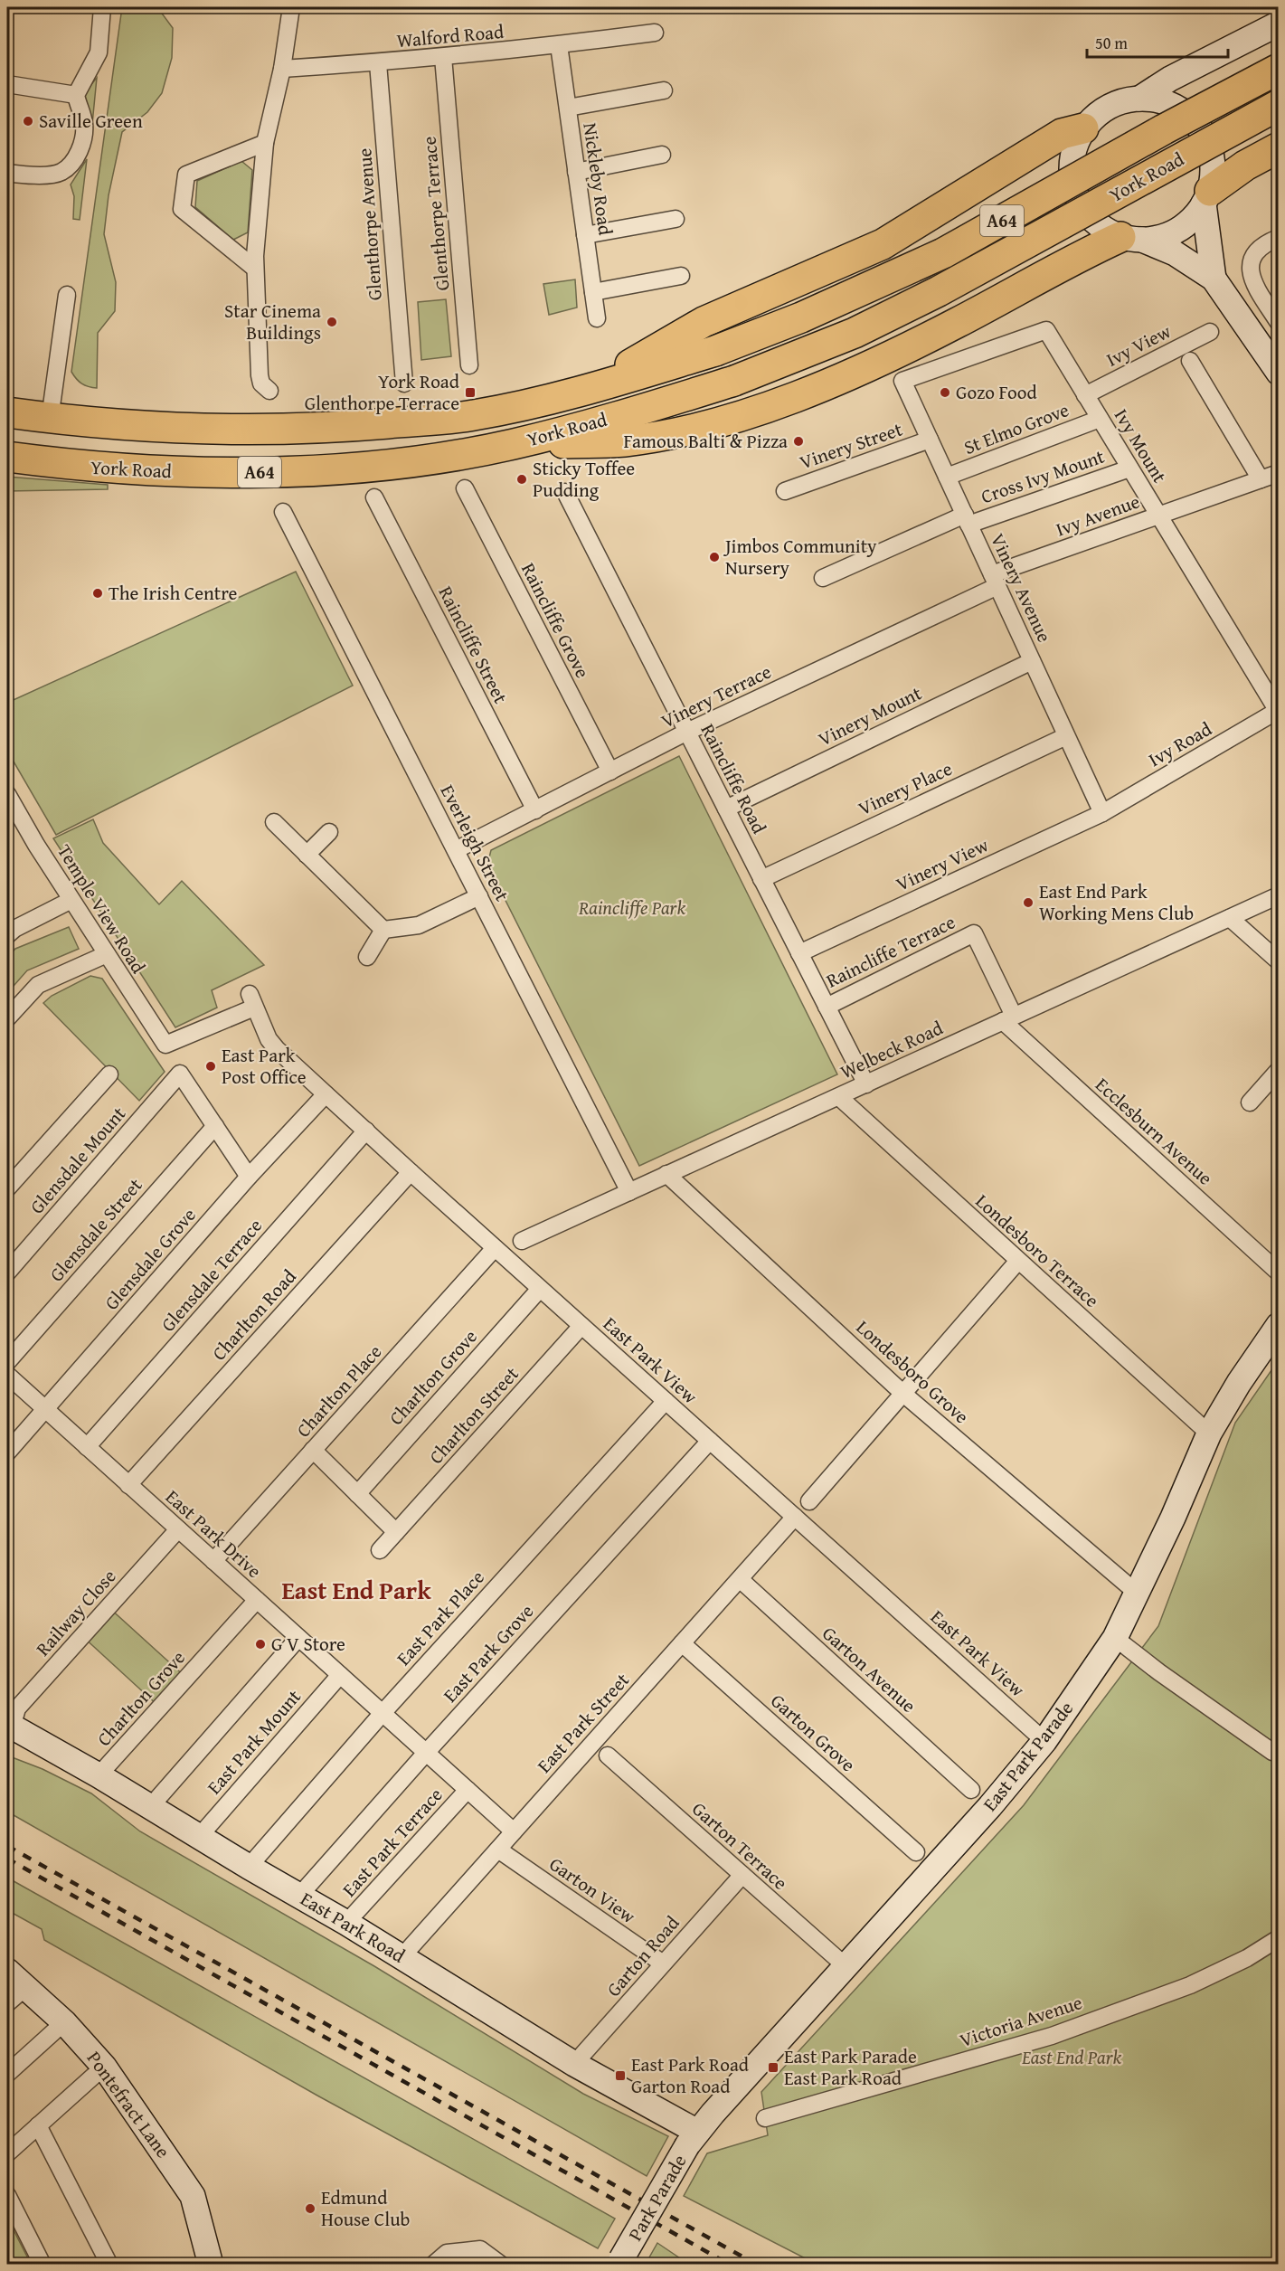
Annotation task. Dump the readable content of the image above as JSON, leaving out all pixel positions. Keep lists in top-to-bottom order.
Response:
{
  "streets": {
    "highway": ["York Road", "A64"],
    "street": [
      "Walford Road",
      "Nickleby Road",
      "Glenthorpe Terrace",
      "Glenthorpe Avenue",
      "Ivy View",
      "St Elmo Grove",
      "Vinery Street",
      "Ivy Mount",
      "Cross Ivy Mount",
      "Ivy Avenue",
      "Vinery Avenue",
      "Raincliffe Grove",
      "Raincliffe Street",
      "Vinery Terrace",
      "Vinery Mount",
      "Ivy Road",
      "Raincliffe Road",
      "Vinery Place",
      "Everleigh Street",
      "Vinery View",
      "Temple View Road",
      "Raincliffe Terrace",
      "Welbeck Road",
      "Ecclesburn Avenue",
      "Glensdale Mount",
      "Glensdale Street",
      "Londesboro Terrace",
      "Glensdale Grove",
      "Glensdale Terrace",
      "Charlton Road",
      "East Park View",
      "Londesboro Grove",
      "Charlton Grove",
      "Charlton Place",
      "Charlton Street",
      "East Park Drive",
      "Railway Close",
      "East Park Place",
      "East Park Grove",
      "Garton Avenue",
      "East Park Street",
      "Garton Grove",
      "East Park Mount",
      "East Park Parade",
      "East Park Terrace",
      "Garton Terrace",
      "Garton View",
      "East Park Road",
      "Garton Road",
      "Victoria Avenue",
      "Pontefract Lane",
      "Park Parade"
    ]
  },
  "crossings": [
    ["Walford Road", "Nickleby Road"],
    ["Walford Road", "Glenthorpe Terrace"],
    ["Walford Road", "Glenthorpe Avenue"],
    ["Ivy View", "Ivy Mount"],
    ["St Elmo Grove", "Ivy Mount"],
    ["St Elmo Grove", "Vinery Avenue"],
    ["Vinery Street", "Vinery Avenue"],
    ["Ivy Mount", "Cross Ivy Mount"],
    ["Ivy Mount", "Ivy Avenue"],
    ["Ivy Mount", "Vinery Avenue"],
    ["Ivy Mount", "Ivy Road"],
    ["Cross Ivy Mount", "Vinery Avenue"],
    ["Ivy Avenue", "Vinery Avenue"],
    ["Ivy Avenue", "Vinery Terrace"],
    ["Vinery Avenue", "Vinery Terrace"],
    ["Vinery Avenue", "Vinery Mount"],
    ["Vinery Avenue", "Ivy Road"],
    ["Vinery Avenue", "Vinery Place"],
    ["Vinery Avenue", "Vinery View"],
    ["Raincliffe Grove", "Vinery Terrace"],
    ["Raincliffe Street", "Vinery Terrace"],
    ["Vinery Terrace", "Raincliffe Road"],
    ["Vinery Terrace", "Everleigh Street"],
    ["Vinery Mount", "Raincliffe Road"],
    ["Ivy Road", "Vinery View"],
    ["Raincliffe Road", "Vinery Place"],
    ["Raincliffe Road", "Vinery View"],
    ["Raincliffe Road", "Raincliffe Terrace"],
    ["Raincliffe Road", "Welbeck Road"],
    ["Everleigh Street", "Welbeck Road"],
    ["Temple View Road", "East Park View"],
    ["Raincliffe Terrace", "Welbeck Road"],
    ["Raincliffe Terrace", "Ecclesburn Avenue"],
    ["Welbeck Road", "Ecclesburn Avenue"],
    ["Welbeck Road", "Londesboro Terrace"],
    ["Welbeck Road", "Londesboro Grove"],
    ["Glensdale Mount", "Glensdale Street"],
    ["Londesboro Terrace", "East Park Parade"],
    ["Glensdale Grove", "East Park View"],
    ["Glensdale Grove", "East Park Drive"],
    ["Glensdale Terrace", "East Park View"],
    ["Glensdale Terrace", "East Park Drive"],
    ["Charlton Road", "East Park View"],
    ["Charlton Road", "East Park Drive"],
    ["East Park View", "Charlton Grove"],
    ["East Park View", "Charlton Place"],
    ["East Park View", "Charlton Street"],
    ["East Park View", "East Park Place"],
    ["East Park View", "East Park Grove"],
    ["East Park View", "East Park Street"],
    ["East Park View", "East Park Parade"],
    ["Londesboro Grove", "East Park Parade"],
    ["Charlton Grove", "East Park Drive"],
    ["Charlton Grove", "East Park Road"],
    ["Charlton Place", "East Park Drive"],
    ["East Park Drive", "Railway Close"],
    ["East Park Drive", "East Park Place"],
    ["East Park Drive", "East Park Grove"],
    ["East Park Drive", "East Park Street"],
    ["East Park Drive", "East Park Mount"],
    ["East Park Drive", "East Park Terrace"],
    ["Railway Close", "East Park Road"],
    ["East Park Place", "East Park Road"],
    ["East Park Grove", "East Park Road"],
    ["Garton Avenue", "East Park Street"],
    ["East Park Street", "Garton Grove"],
    ["East Park Street", "Garton View"],
    ["East Park Street", "East Park Road"],
    ["East Park Mount", "East Park Road"],
    ["East Park Parade", "Garton Terrace"],
    ["East Park Parade", "East Park Road"],
    ["East Park Parade", "Park Parade"],
    ["East Park Terrace", "East Park Road"],
    ["Garton Terrace", "Garton Road"],
    ["Garton View", "Garton Road"],
    ["East Park Road", "Garton Road"],
    ["East Park Road", "Park Parade"]
  ],
  "districts": ["East End Park"],
  "parks": ["Raincliffe Park", "East End Park"],
  "places": {
    "other": [
      "Saville Green",
      "Star Cinema Buildings",
      "Gozo Food",
      "Famous Balti & Pizza",
      "Sticky Toffee Pudding",
      "Jimbos Community Nursery",
      "The Irish Centre",
      "East End Park Working Mens Club",
      "East Park Post Office",
      "G V Store",
      "Edmund House Club"
    ],
    "transit": ["York Road Glenthorpe Terrace", "East Park Parade East Park Road", "East Park Road Garton Road"]
  },
  "scale_bar": "50 m"
}
